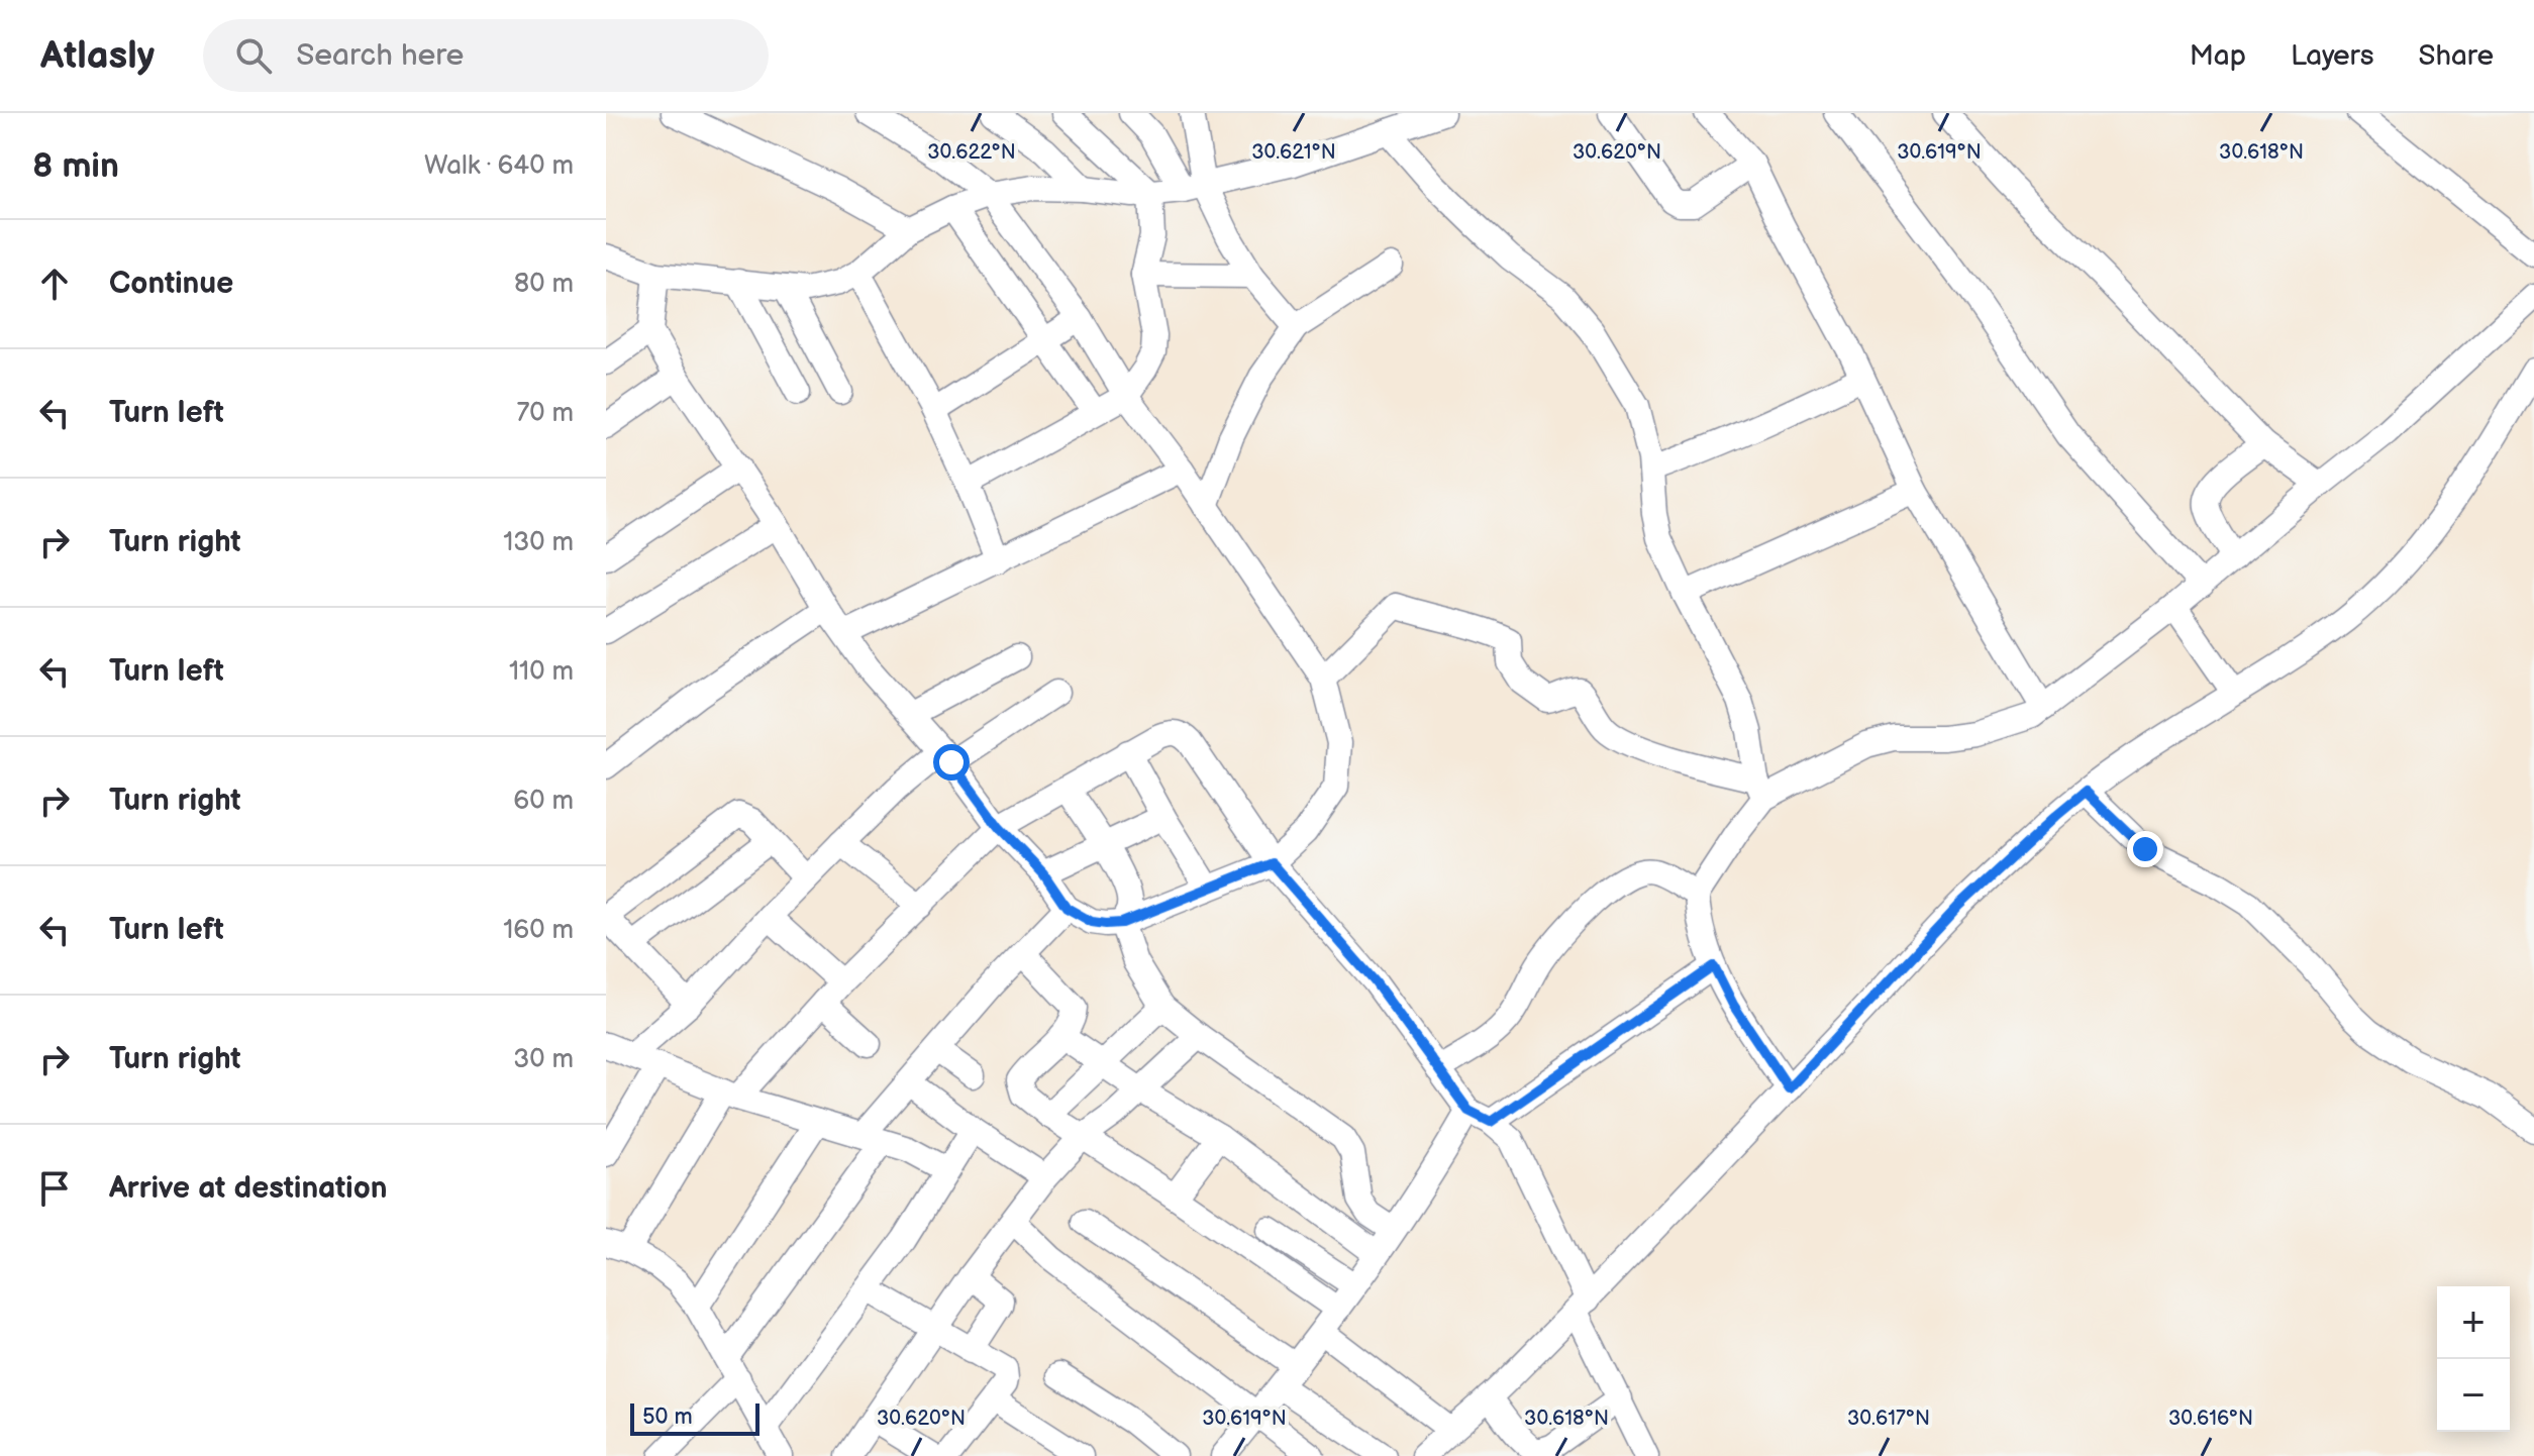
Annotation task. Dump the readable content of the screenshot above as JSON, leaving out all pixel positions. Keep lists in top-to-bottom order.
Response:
{
  "scale_bar": "50 m",
  "page": {
    "header": "Atlasly",
    "search": "Search here",
    "nav": ["Map", "Layers", "Share"],
    "heading": ["8 min", "Walk · 640 m"],
    "list": [
      ["Continue", "80 m"],
      ["Turn left", "70 m"],
      ["Turn right", "130 m"],
      ["Turn left", "110 m"],
      ["Turn right", "60 m"],
      ["Turn left", "160 m"],
      ["Turn right", "30 m"],
      "Arrive at destination"
    ],
    "map_buttons": ["+", "−"],
    "scale": "50 m"
  },
  "coordinates": [
    "30.622°N",
    "30.621°N",
    "30.620°N",
    "30.619°N",
    "30.618°N",
    "30.617°N",
    "30.616°N"
  ]
}
